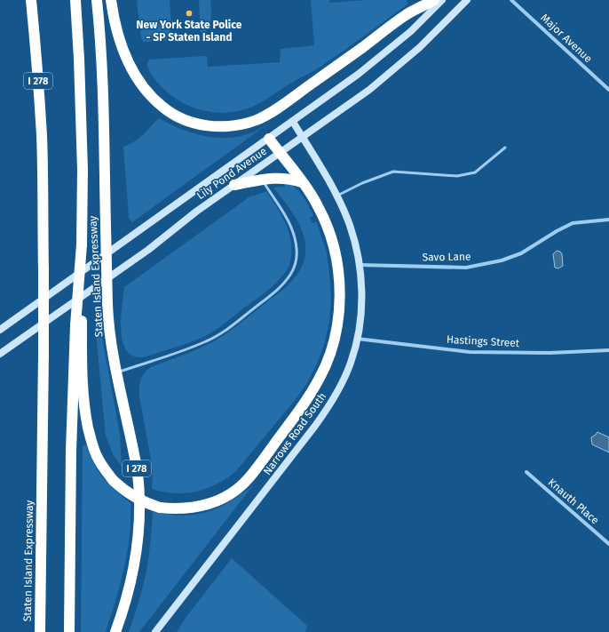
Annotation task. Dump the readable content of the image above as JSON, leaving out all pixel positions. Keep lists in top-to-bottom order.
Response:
{
  "streets": {
    "highway": ["I 278", "Staten Island Expressway"],
    "main road": ["Lily Pond Avenue", "Narrows Road South"],
    "street": [
      "Major Avenue",
      "Savo Lane",
      "Hastings Street",
      "Knauth Place"
    ]
  },
  "crossings": [
    ["Lily Pond Avenue", "Narrows Road South"],
    ["Savo Lane", "Narrows Road South"],
    ["Hastings Street", "Narrows Road South"]
  ],
  "places": ["New York State Police - SP Staten Island"]
}
